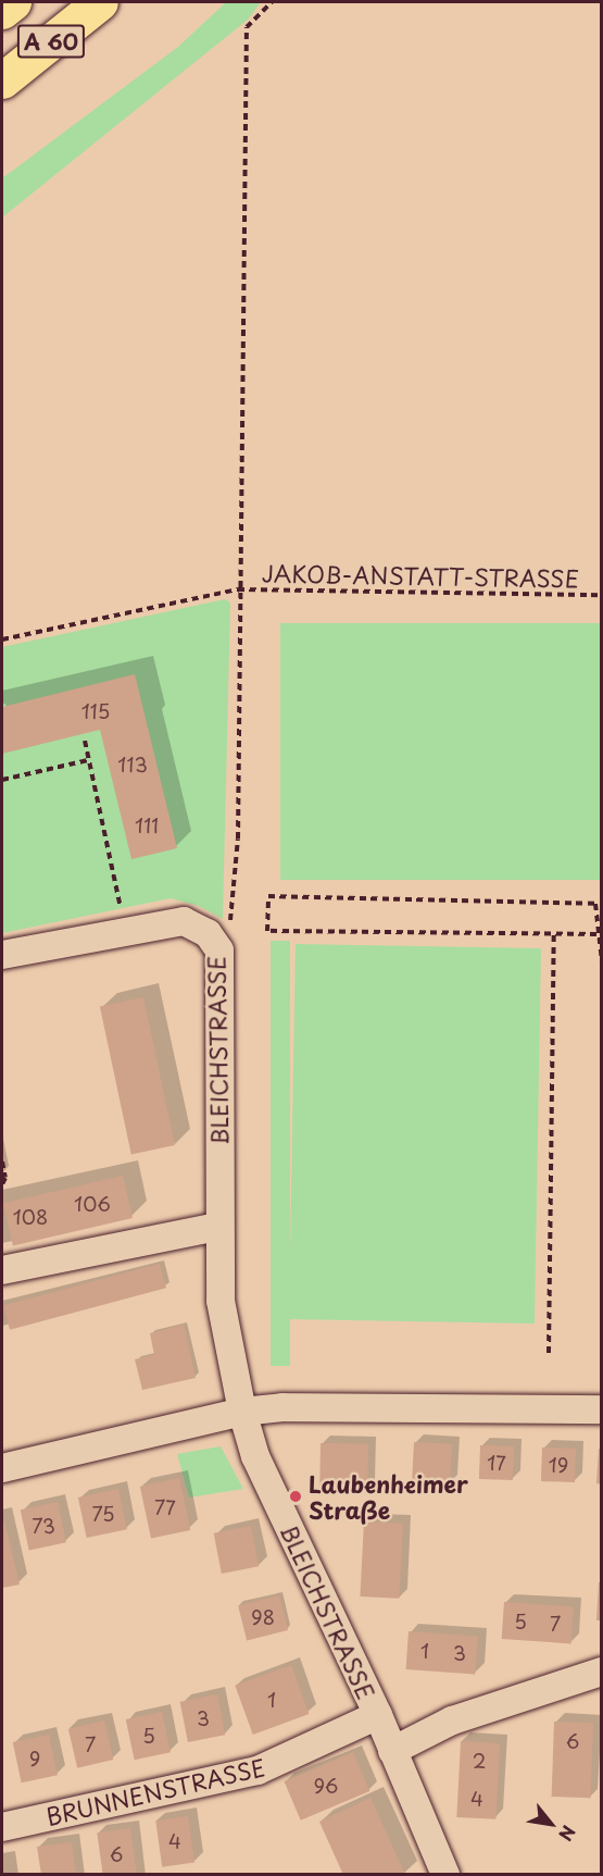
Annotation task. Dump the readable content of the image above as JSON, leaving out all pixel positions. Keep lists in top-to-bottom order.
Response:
{
  "streets": {
    "highway": ["A 60"],
    "street": ["BLEICHSTRASSE", "BRUNNENSTRASSE"],
    "path": ["JAKOB-ANSTATT-STRASSE"]
  },
  "crossings": [
    ["JAKOB-ANSTATT-STRASSE", "BLEICHSTRASSE"],
    ["BLEICHSTRASSE", "BRUNNENSTRASSE"]
  ],
  "places": ["Laubenheimer Straße"],
  "house_numbers": [
    "115",
    "113",
    "111",
    "106",
    "108",
    "17",
    "19",
    "77",
    "75",
    "73",
    "98",
    "5",
    "7",
    "1",
    "3",
    "1",
    "3",
    "5",
    "6",
    "7",
    "9",
    "2",
    "96",
    "4",
    "4",
    "6"
  ],
  "north": "bottom right"
}
